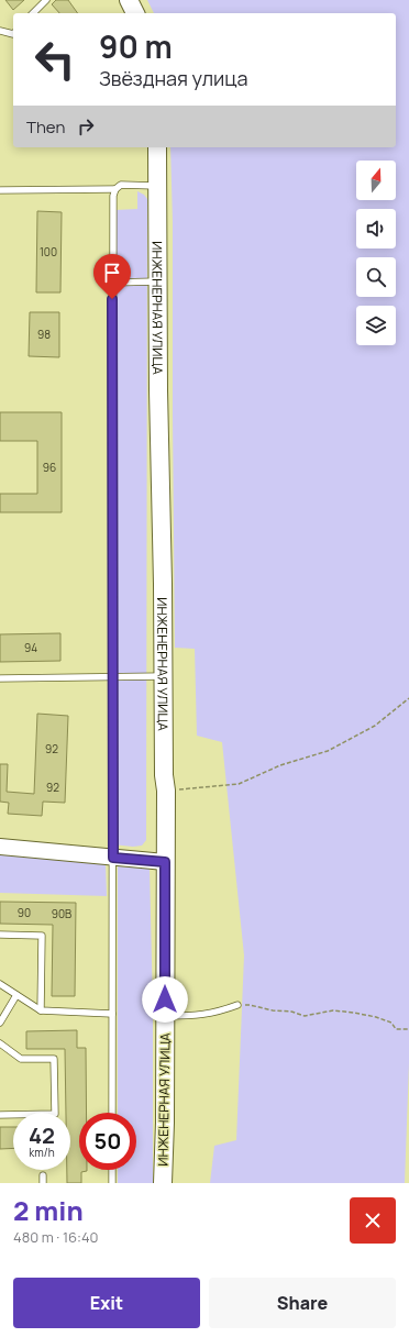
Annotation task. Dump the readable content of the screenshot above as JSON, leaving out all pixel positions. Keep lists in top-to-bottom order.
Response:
{
  "streets": {
    "main road": ["ИНЖЕНЕРНАЯ УЛИЦА"]
  },
  "house_numbers": [
    "100",
    "98",
    "96",
    "94",
    "92",
    "92",
    "90",
    "90В"
  ],
  "north": "top",
  "page": {
    "turn": ["90 m", "Звёздная улица"],
    "then": "Then",
    "speed": "42 km/h",
    "limit": "50",
    "heading": ["2 min", "480 m · 16:40"],
    "buttons": ["Exit", "Share"]
  }
}
